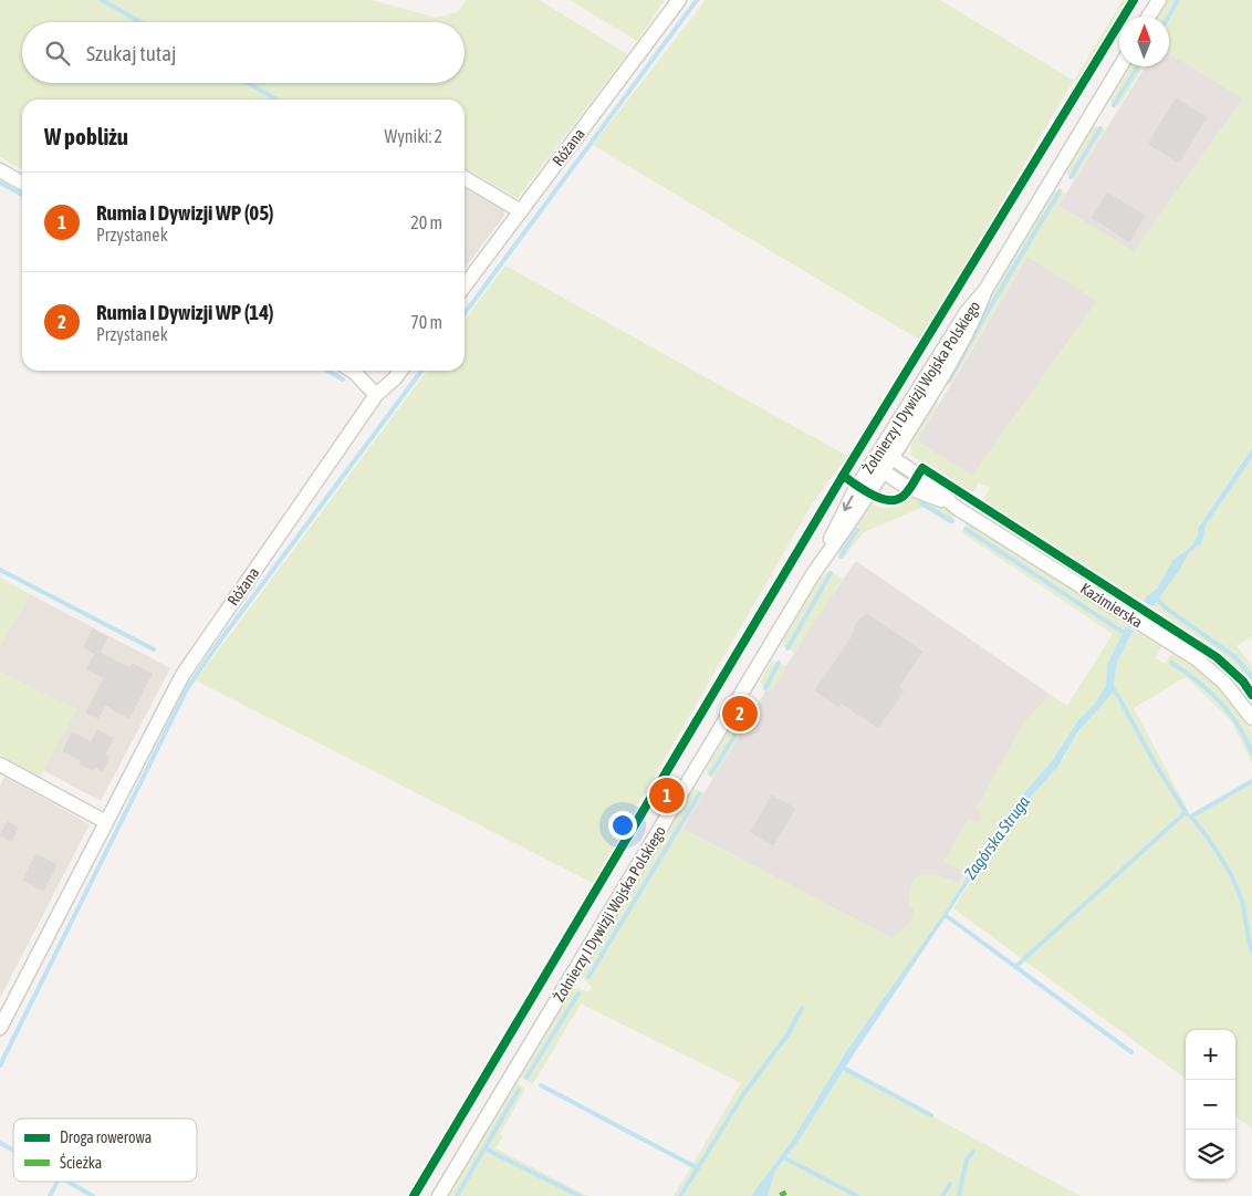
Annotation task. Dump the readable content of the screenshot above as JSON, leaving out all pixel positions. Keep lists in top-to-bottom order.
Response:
{
  "streets": {
    "street": ["Różana", "Żołnierzy I Dywizji Wojska Polskiego", "Kazimierska"]
  },
  "crossings": [
    ["Żołnierzy I Dywizji Wojska Polskiego", "Kazimierska"]
  ],
  "water": ["Zagórska Struga"],
  "legend": ["Droga rowerowa", "Ścieżka"],
  "north": "top",
  "page": {
    "search": "Szukaj tutaj",
    "heading": ["W pobliżu", "Wyniki: 2"],
    "list": [
      {
        "mark": "1",
        "name": "Rumia I Dywizji WP (05)",
        "note": "Przystanek",
        "value": "20 m"
      },
      {
        "mark": "2",
        "name": "Rumia I Dywizji WP (14)",
        "note": "Przystanek",
        "value": "70 m"
      }
    ],
    "pins": ["2", "1"],
    "map_buttons": ["+", "−"]
  }
}
